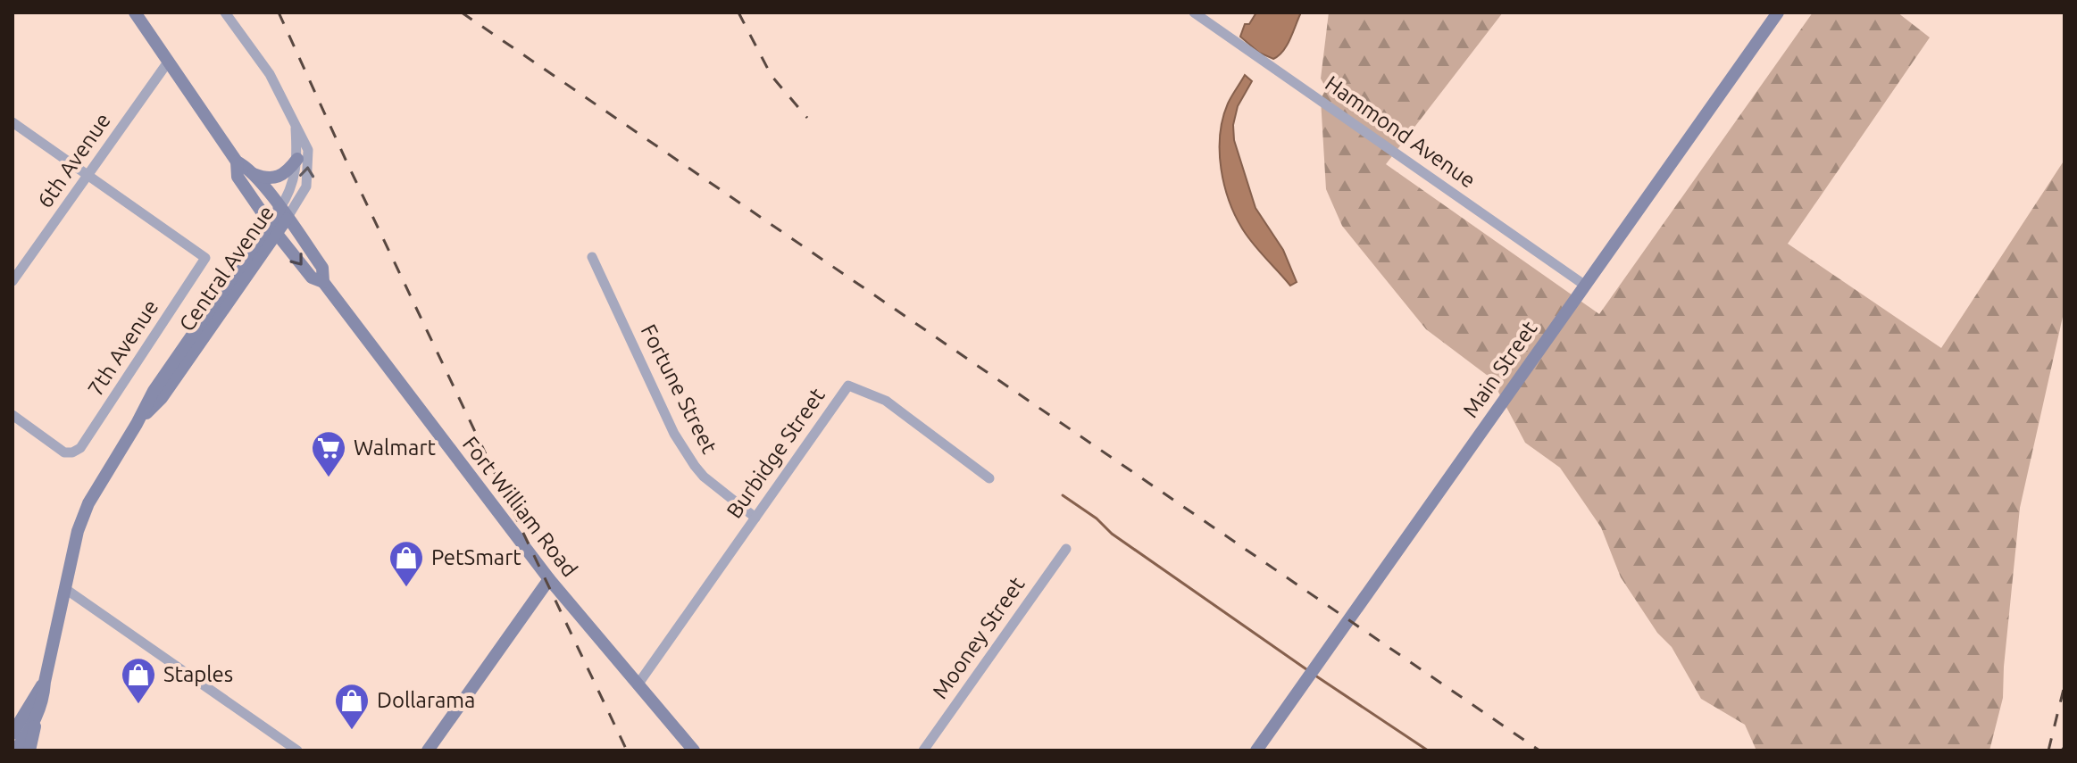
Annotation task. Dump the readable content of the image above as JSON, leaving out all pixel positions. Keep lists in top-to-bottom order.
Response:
{
  "streets": {
    "main road": ["Central Avenue", "Main Street", "Fort William Road"],
    "street": [
      "Hammond Avenue",
      "6th Avenue",
      "7th Avenue",
      "Fortune Street",
      "Burbidge Street",
      "Mooney Street"
    ]
  },
  "crossings": [
    ["Hammond Avenue", "Main Street"],
    ["6th Avenue", "7th Avenue"],
    ["6th Avenue", "Fort William Road"],
    ["Central Avenue", "Fort William Road"],
    ["Fortune Street", "Burbidge Street"],
    ["Burbidge Street", "Fort William Road"]
  ],
  "places": {
    "supermarket": ["Walmart"],
    "shop": ["PetSmart", "Staples", "Dollarama"]
  }
}
